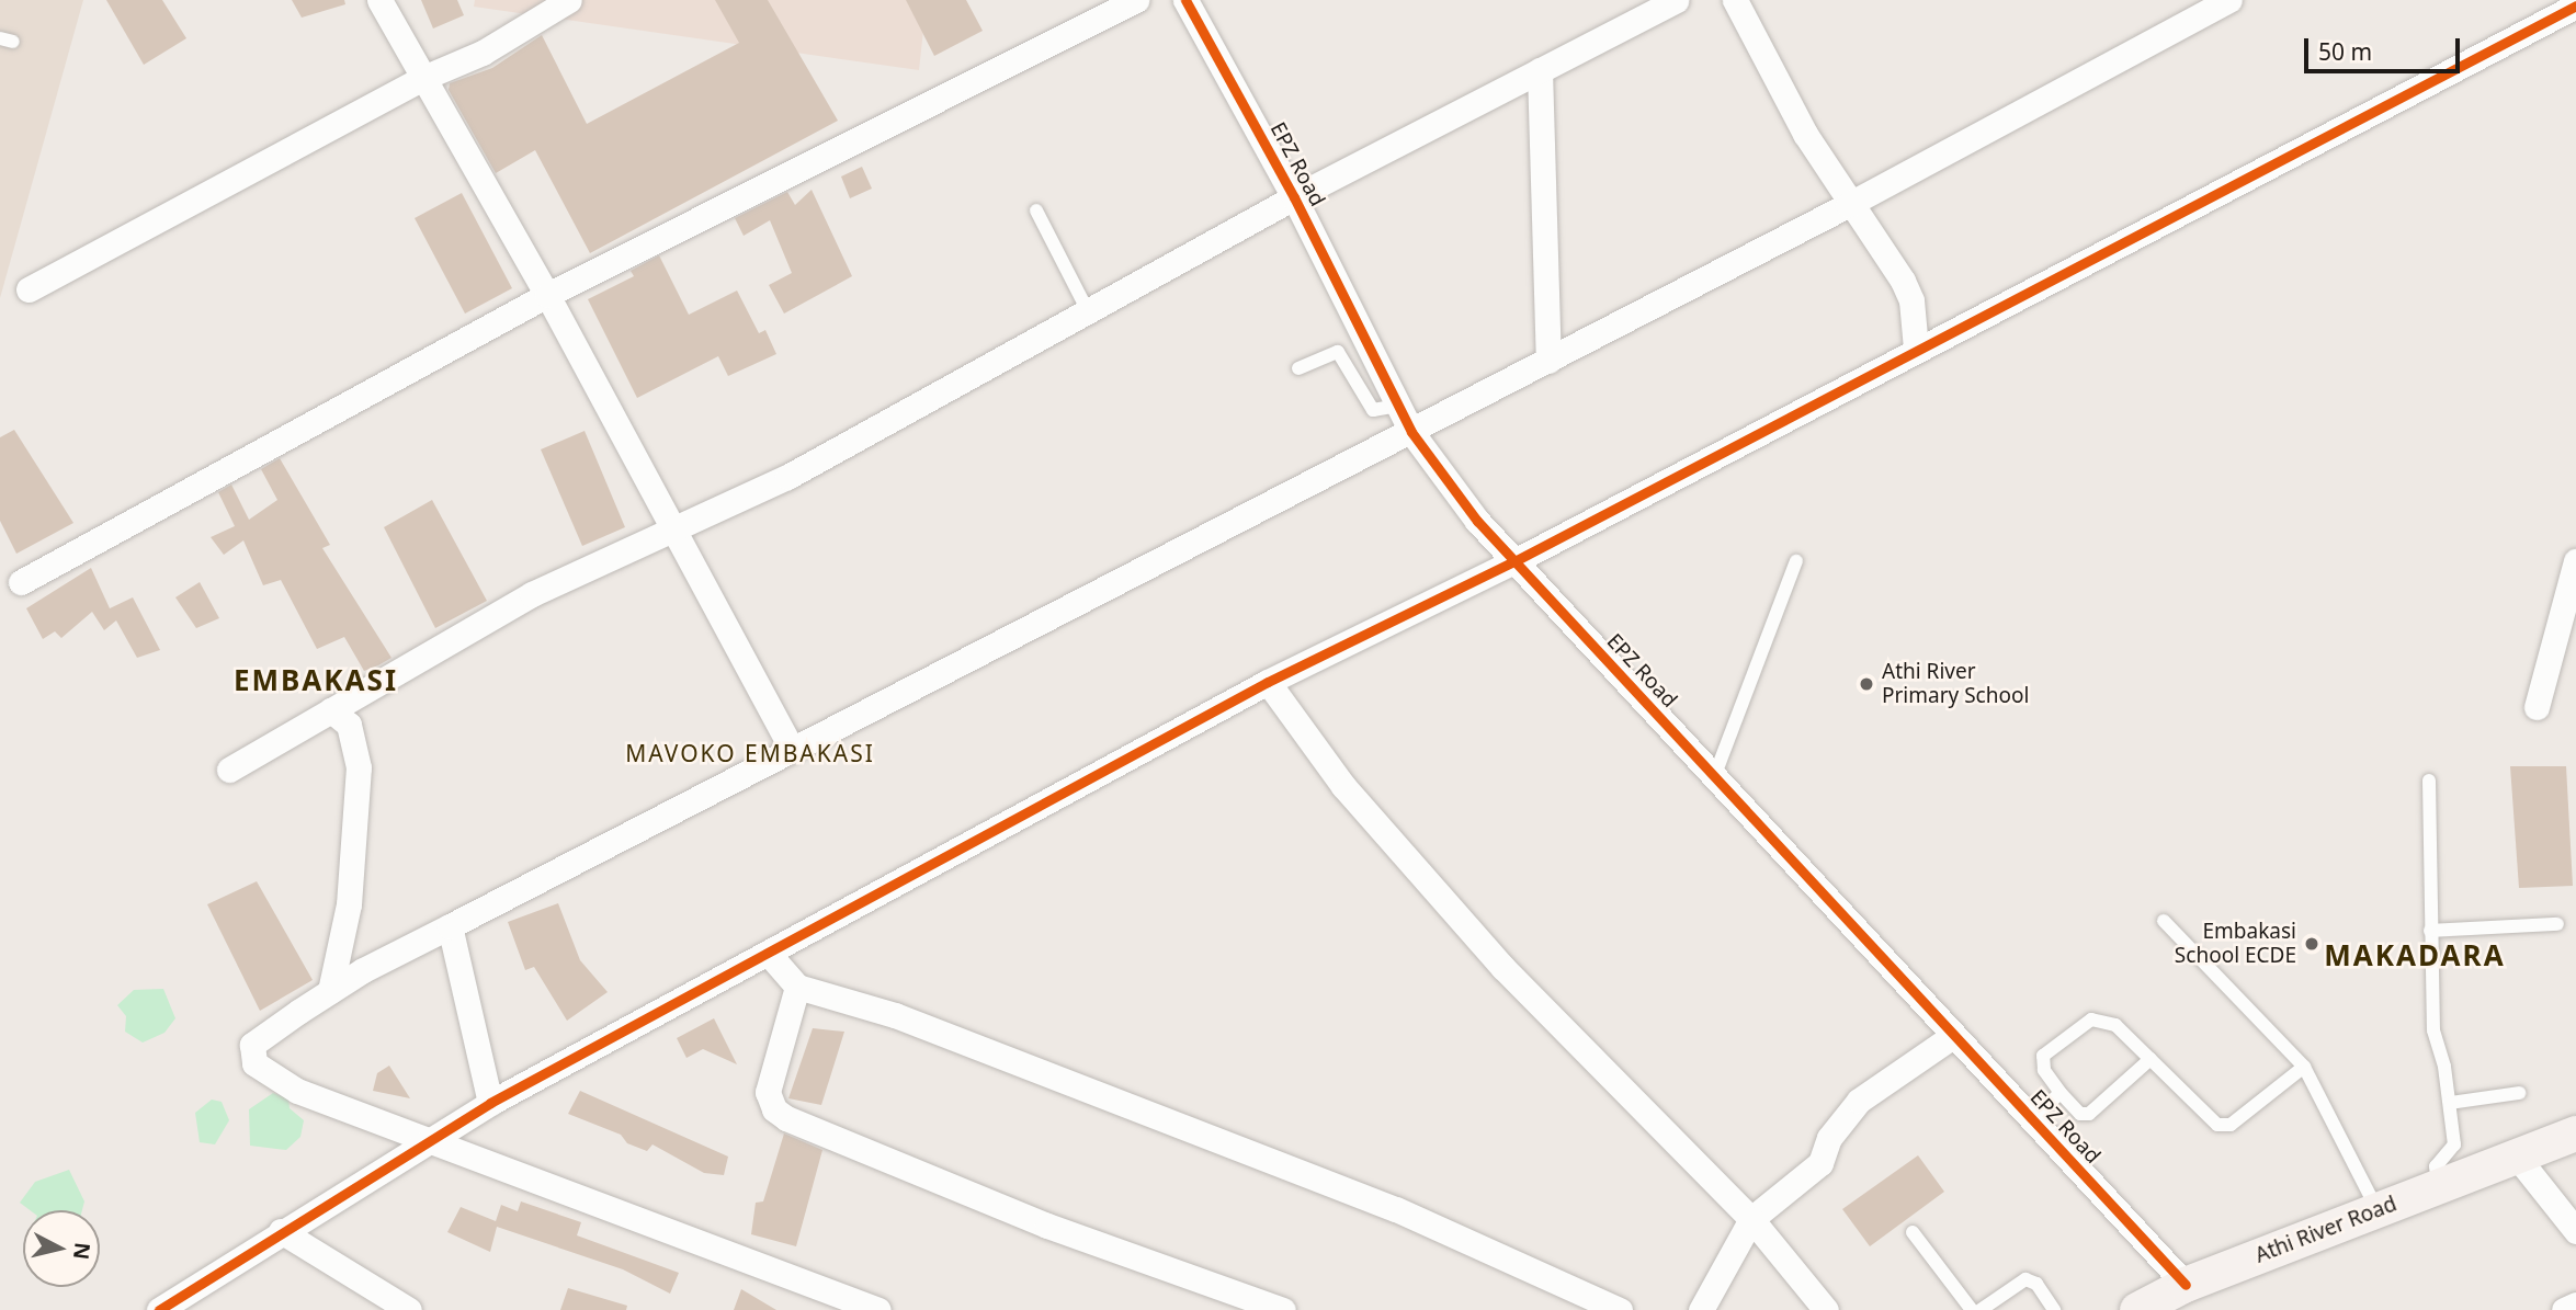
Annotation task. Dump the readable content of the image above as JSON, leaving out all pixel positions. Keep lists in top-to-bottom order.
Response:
{
  "streets": {
    "main road": ["Athi River Road"],
    "street": ["EPZ Road"]
  },
  "crossings": [
    ["EPZ Road", "Athi River Road"]
  ],
  "districts": ["EMBAKASI", "MAVOKO EMBAKASI", "MAKADARA"],
  "places": ["Athi River Primary School", "Embakasi School ECDE"],
  "scale_bar": "50 m",
  "north": "right"
}
